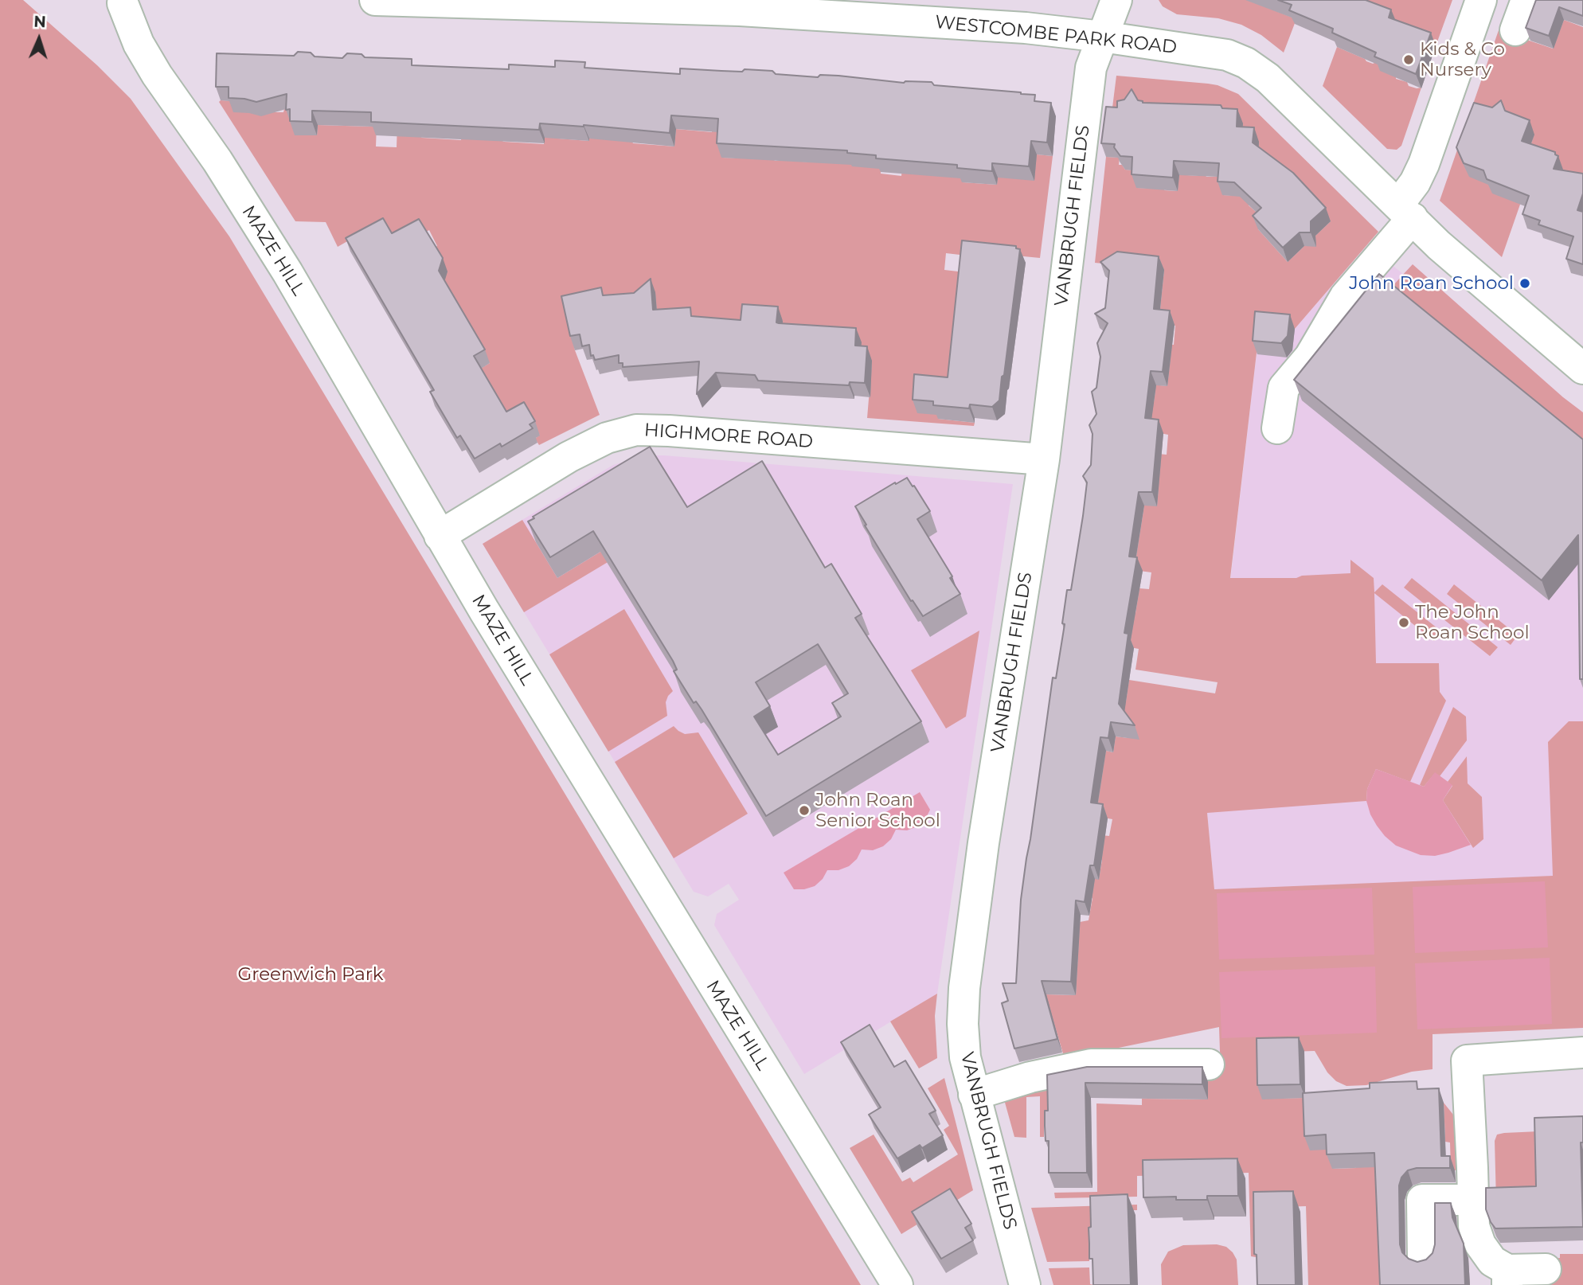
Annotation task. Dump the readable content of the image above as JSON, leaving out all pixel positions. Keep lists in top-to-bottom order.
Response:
{
  "streets": {
    "street": [
      "WESTCOMBE PARK ROAD",
      "VANBRUGH FIELDS",
      "MAZE HILL",
      "HIGHMORE ROAD"
    ]
  },
  "crossings": [
    ["WESTCOMBE PARK ROAD", "VANBRUGH FIELDS"],
    ["VANBRUGH FIELDS", "HIGHMORE ROAD"],
    ["MAZE HILL", "HIGHMORE ROAD"]
  ],
  "parks": ["Greenwich Park"],
  "places": [
    "Kids & Co Nursery",
    "John Roan School",
    "The John Roan School",
    "John Roan Senior School"
  ],
  "north": "top"
}
